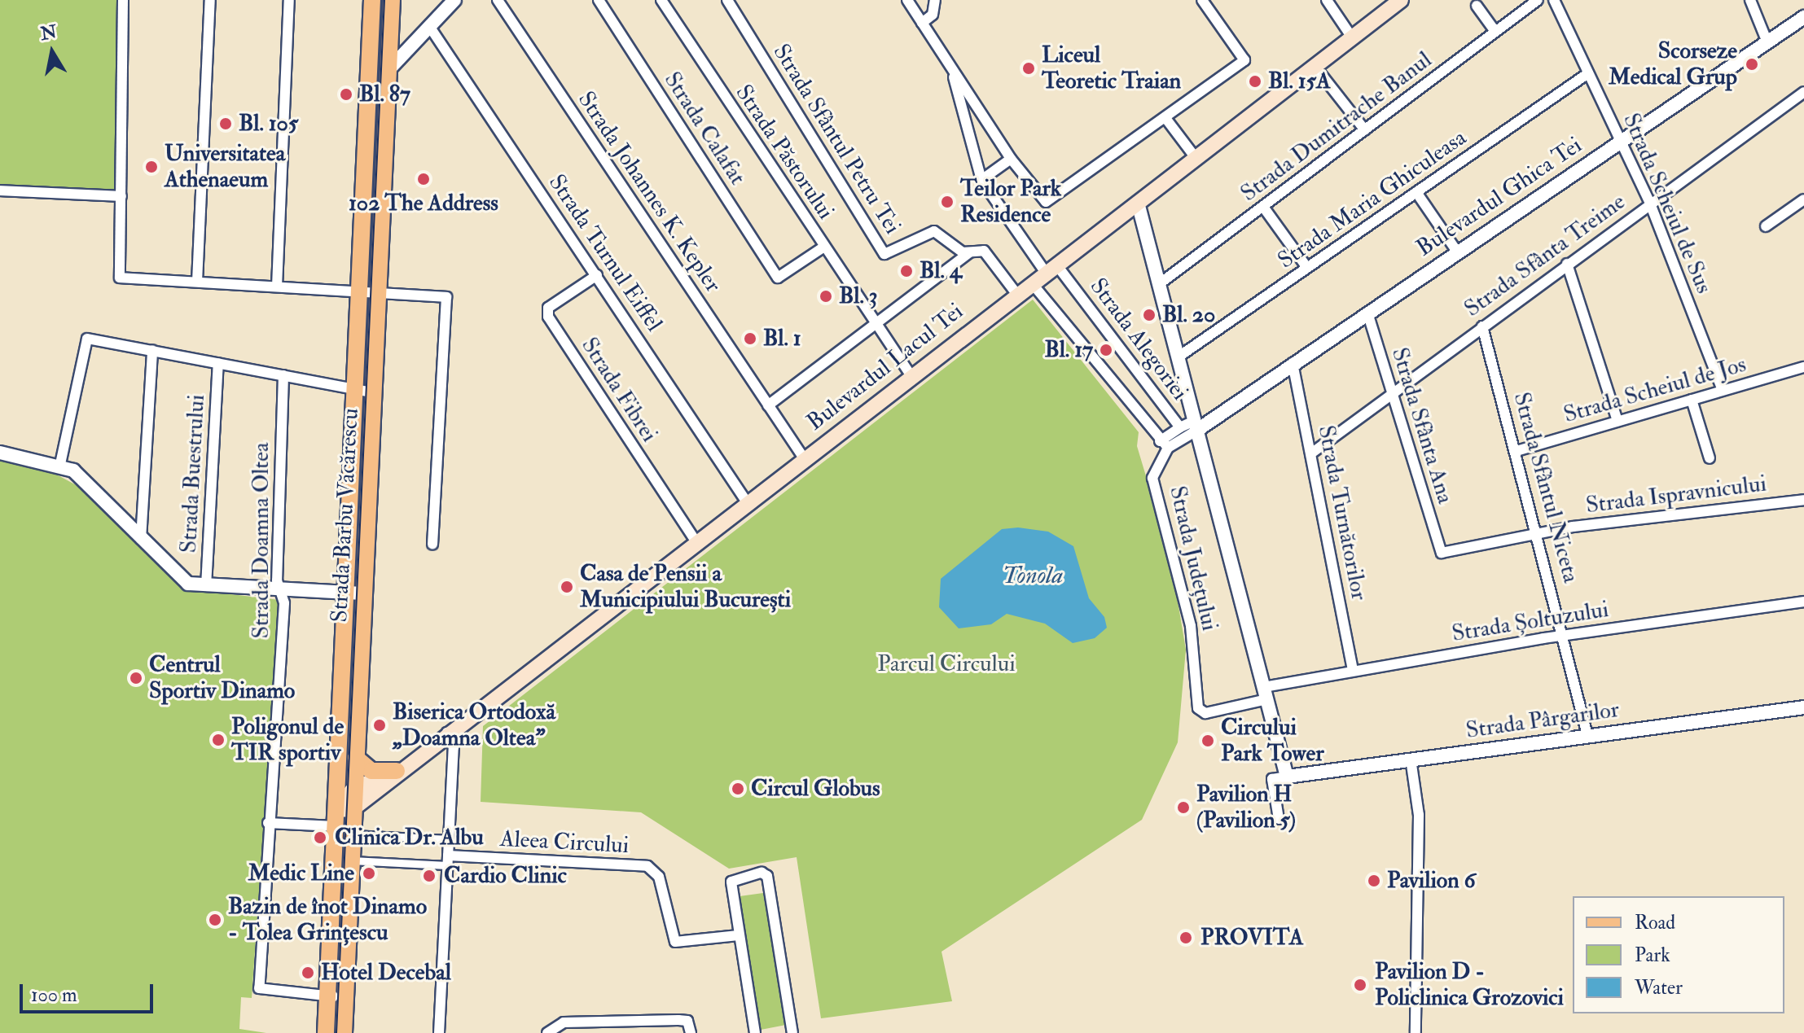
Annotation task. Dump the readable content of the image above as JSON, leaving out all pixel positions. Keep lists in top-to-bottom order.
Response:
{
  "streets": {
    "main road": ["Bulevardul Lacul Tei", "Strada Barbu Văcărescu"],
    "street": [
      "Strada Dumitrache Banul",
      "Strada Calafat",
      "Strada Sfântul Petru Tei",
      "Strada Păstorului",
      "Strada Johannes K. Kepler",
      "Bulevardul Ghica Tei",
      "Strada Maria Ghiculeasa",
      "Strada Scheiul de Sus",
      "Strada Turnul Eiffel",
      "Strada Sfânta Treime",
      "Strada Alegoriei",
      "Strada Fibrei",
      "Strada Scheiul de Jos",
      "Strada Sfânta Ana",
      "Strada Buestrului",
      "Strada Sfântul Niceta",
      "Strada Ispravnicului",
      "Strada Turnătorilor",
      "Strada Doamna Oltea",
      "Strada Județului",
      "Strada Șoltuzului",
      "Strada Pârgarilor",
      "Aleea Circului"
    ]
  },
  "crossings": [
    ["Strada Dumitrache Banul", "Strada Județului"],
    ["Strada Calafat", "Strada Păstorului"],
    ["Strada Sfântul Petru Tei", "Bulevardul Lacul Tei"],
    ["Strada Păstorului", "Bulevardul Lacul Tei"],
    ["Strada Johannes K. Kepler", "Bulevardul Lacul Tei"],
    ["Bulevardul Ghica Tei", "Strada Scheiul de Sus"],
    ["Bulevardul Ghica Tei", "Strada Alegoriei"],
    ["Bulevardul Ghica Tei", "Strada Sfânta Ana"],
    ["Bulevardul Ghica Tei", "Strada Turnătorilor"],
    ["Bulevardul Ghica Tei", "Strada Județului"],
    ["Strada Maria Ghiculeasa", "Strada Scheiul de Sus"],
    ["Strada Maria Ghiculeasa", "Strada Județului"],
    ["Strada Scheiul de Sus", "Strada Sfânta Treime"],
    ["Strada Scheiul de Sus", "Strada Scheiul de Jos"],
    ["Strada Turnul Eiffel", "Bulevardul Lacul Tei"],
    ["Strada Turnul Eiffel", "Strada Fibrei"],
    ["Strada Sfânta Treime", "Strada Sfânta Ana"],
    ["Strada Sfânta Treime", "Strada Sfântul Niceta"],
    ["Strada Sfânta Treime", "Strada Turnătorilor"],
    ["Strada Alegoriei", "Bulevardul Lacul Tei"],
    ["Strada Alegoriei", "Strada Județului"],
    ["Bulevardul Lacul Tei", "Strada Fibrei"],
    ["Bulevardul Lacul Tei", "Strada Barbu Văcărescu"],
    ["Bulevardul Lacul Tei", "Strada Județului"],
    ["Strada Scheiul de Jos", "Strada Sfântul Niceta"],
    ["Strada Sfânta Ana", "Strada Ispravnicului"],
    ["Strada Sfântul Niceta", "Strada Ispravnicului"],
    ["Strada Sfântul Niceta", "Strada Șoltuzului"],
    ["Strada Sfântul Niceta", "Strada Pârgarilor"],
    ["Strada Turnătorilor", "Strada Șoltuzului"],
    ["Strada Barbu Văcărescu", "Strada Doamna Oltea"],
    ["Strada Județului", "Strada Șoltuzului"],
    ["Strada Județului", "Strada Pârgarilor"]
  ],
  "water": ["Tonola"],
  "parks": ["Parcul Circului"],
  "places": [
    "Scorseze Medical Grup",
    "Liceul Teoretic Traian",
    "Bl. 15A",
    "Bl. 87",
    "Bl. 105",
    "Universitatea Athenaeum",
    "102 The Address",
    "Teilor Park Residence",
    "Bl. 4",
    "Bl. 3",
    "Bl. 20",
    "Bl. 1",
    "Bl. 17",
    "Casa de Pensii a Municipiului București",
    "Centrul Sportiv Dinamo",
    "Biserica Ortodoxă „Doamna Oltea”",
    "Poligonul de TIR sportiv",
    "Circului Park Tower",
    "Circul Globus",
    "Pavilion H (Pavilion 5)",
    "Clinica Dr. Albu",
    "Medic Line",
    "Cardio Clinic",
    "Pavilion 6",
    "Bazin de înot Dinamo - Tolea Grințescu",
    "PROVITA",
    "Hotel Decebal",
    "Pavilion D - Policlinica Grozovici"
  ],
  "legend": ["Road", "Park", "Water"],
  "scale_bar": "100 m",
  "north": "top"
}
